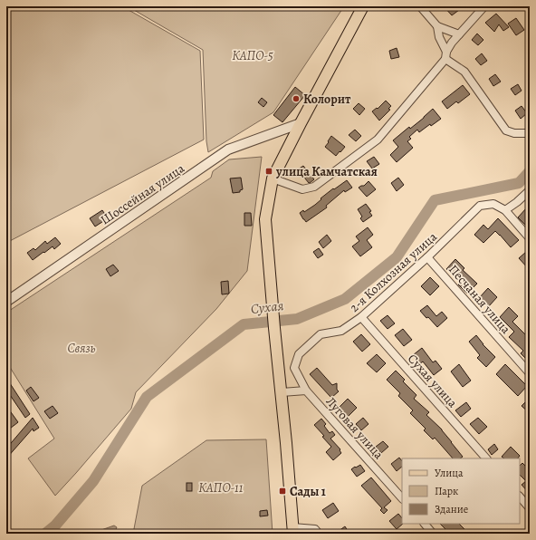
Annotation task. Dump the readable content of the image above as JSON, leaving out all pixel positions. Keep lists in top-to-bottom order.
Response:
{
  "streets": {
    "street": [
      "Шоссейная улица",
      "2-я Колхозная улица",
      "Песчаная улица",
      "Сухая улица",
      "Луговая улица"
    ]
  },
  "crossings": [
    ["2-я Колхозная улица", "Песчаная улица"],
    ["2-я Колхозная улица", "Сухая улица"],
    ["2-я Колхозная улица", "Луговая улица"]
  ],
  "water": ["Сухая"],
  "parks": ["КАПО-5", "Связь", "КАПО-11"],
  "places": {
    "other": ["Колорит"],
    "transit": ["улица Камчатская", "Сады 1"]
  },
  "legend": ["Улица", "Парк", "Здание"]
}
